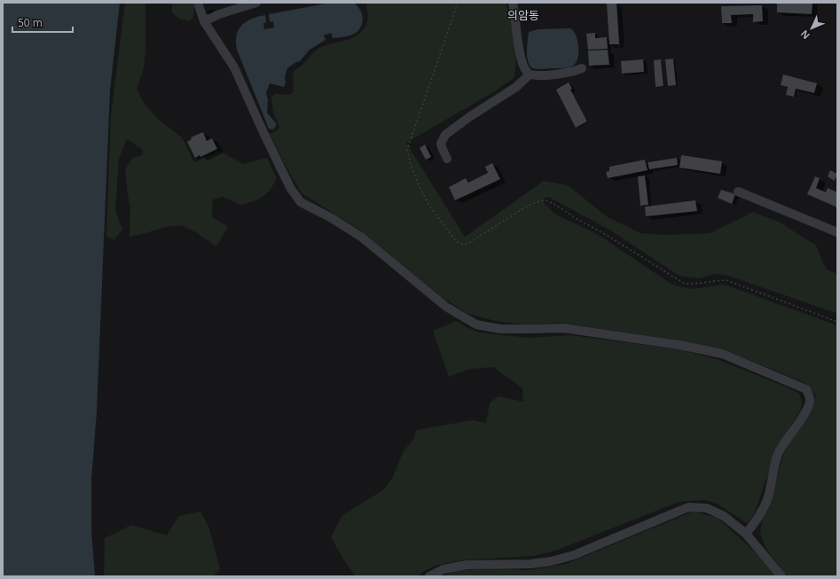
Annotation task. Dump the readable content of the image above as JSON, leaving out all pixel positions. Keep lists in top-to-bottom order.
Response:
{
  "districts": ["의암동"],
  "scale_bar": "50 m",
  "north": "bottom left"
}
